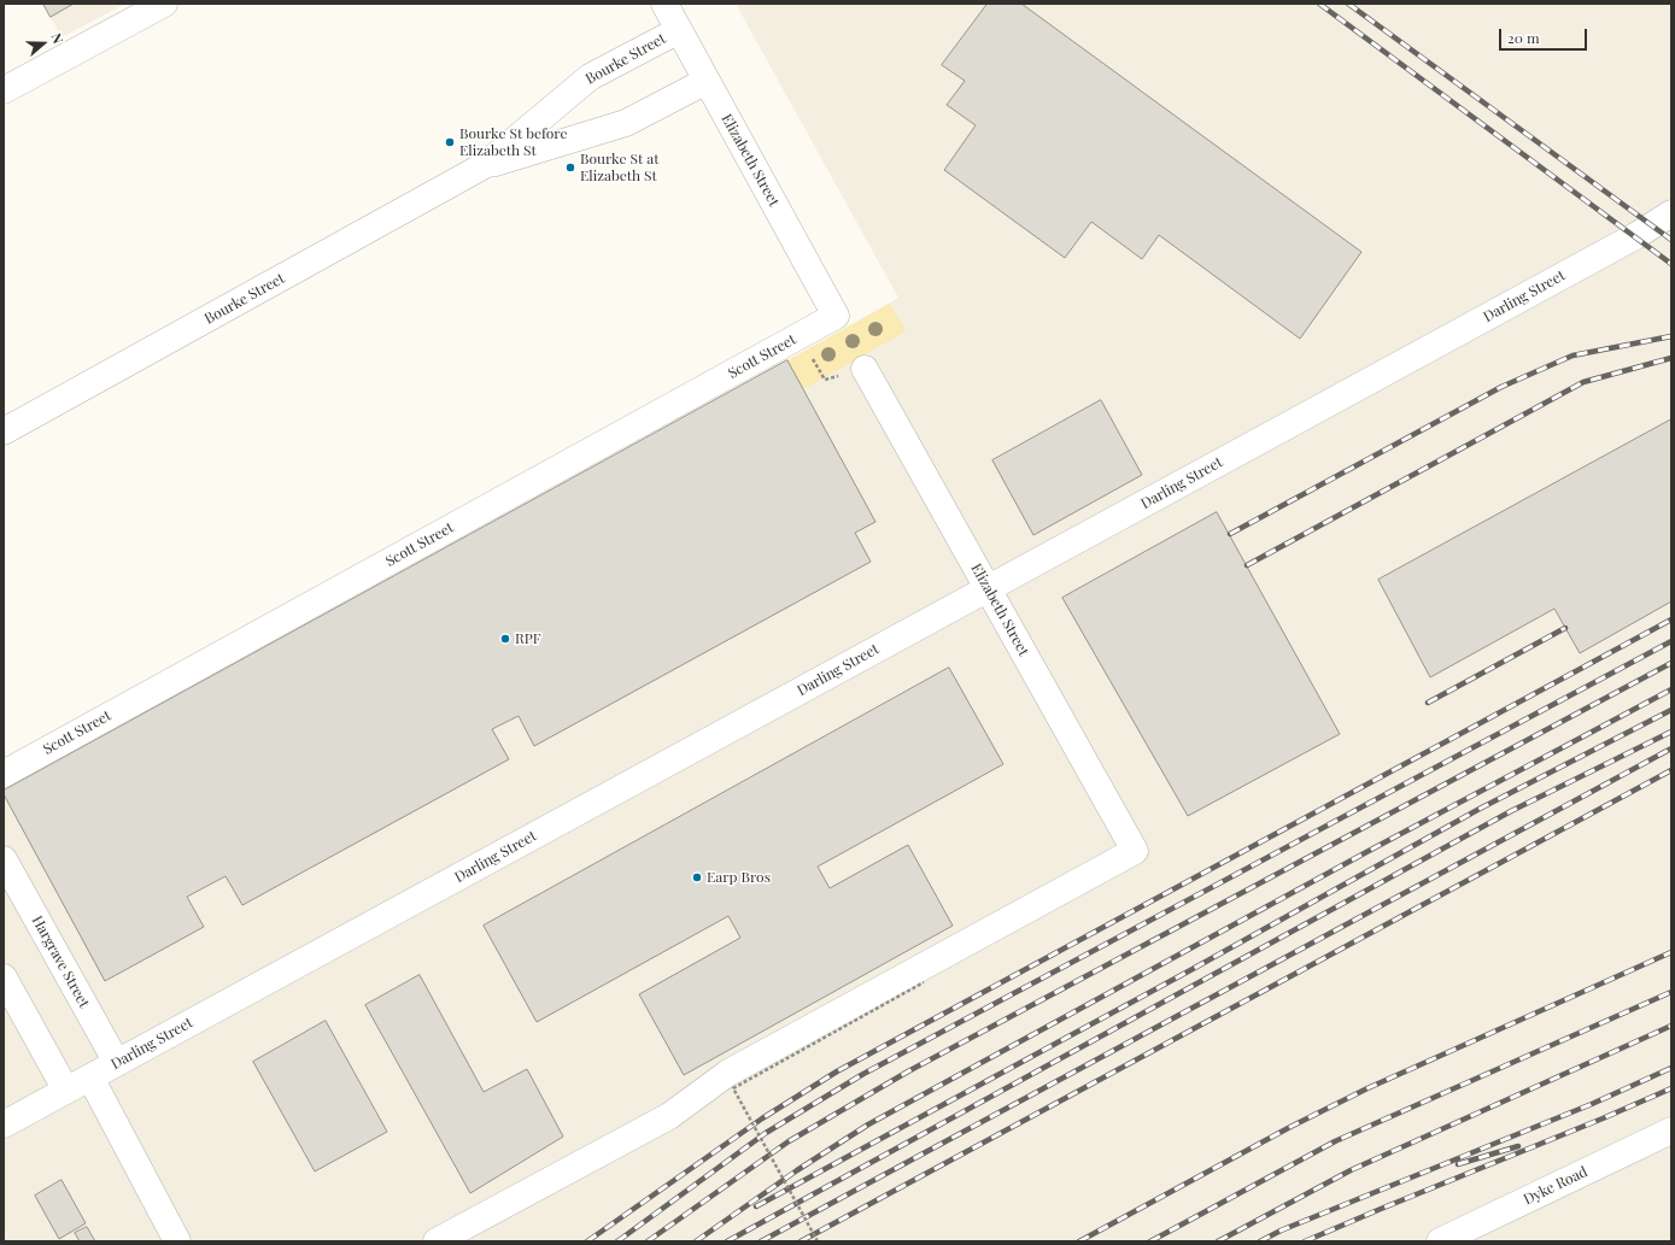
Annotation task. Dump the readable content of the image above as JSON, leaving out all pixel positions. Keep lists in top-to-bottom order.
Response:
{
  "streets": {
    "street": [
      "Bourke Street",
      "Elizabeth Street",
      "Darling Street",
      "Scott Street",
      "Hargrave Street",
      "Dyke Road"
    ]
  },
  "crossings": [
    ["Bourke Street", "Elizabeth Street"],
    ["Elizabeth Street", "Darling Street"],
    ["Elizabeth Street", "Scott Street"],
    ["Darling Street", "Hargrave Street"]
  ],
  "places": [
    "Bourke St before Elizabeth St",
    "Bourke St at Elizabeth St",
    "RPF",
    "Earp Bros"
  ],
  "scale_bar": "20 m",
  "north": "right"
}
